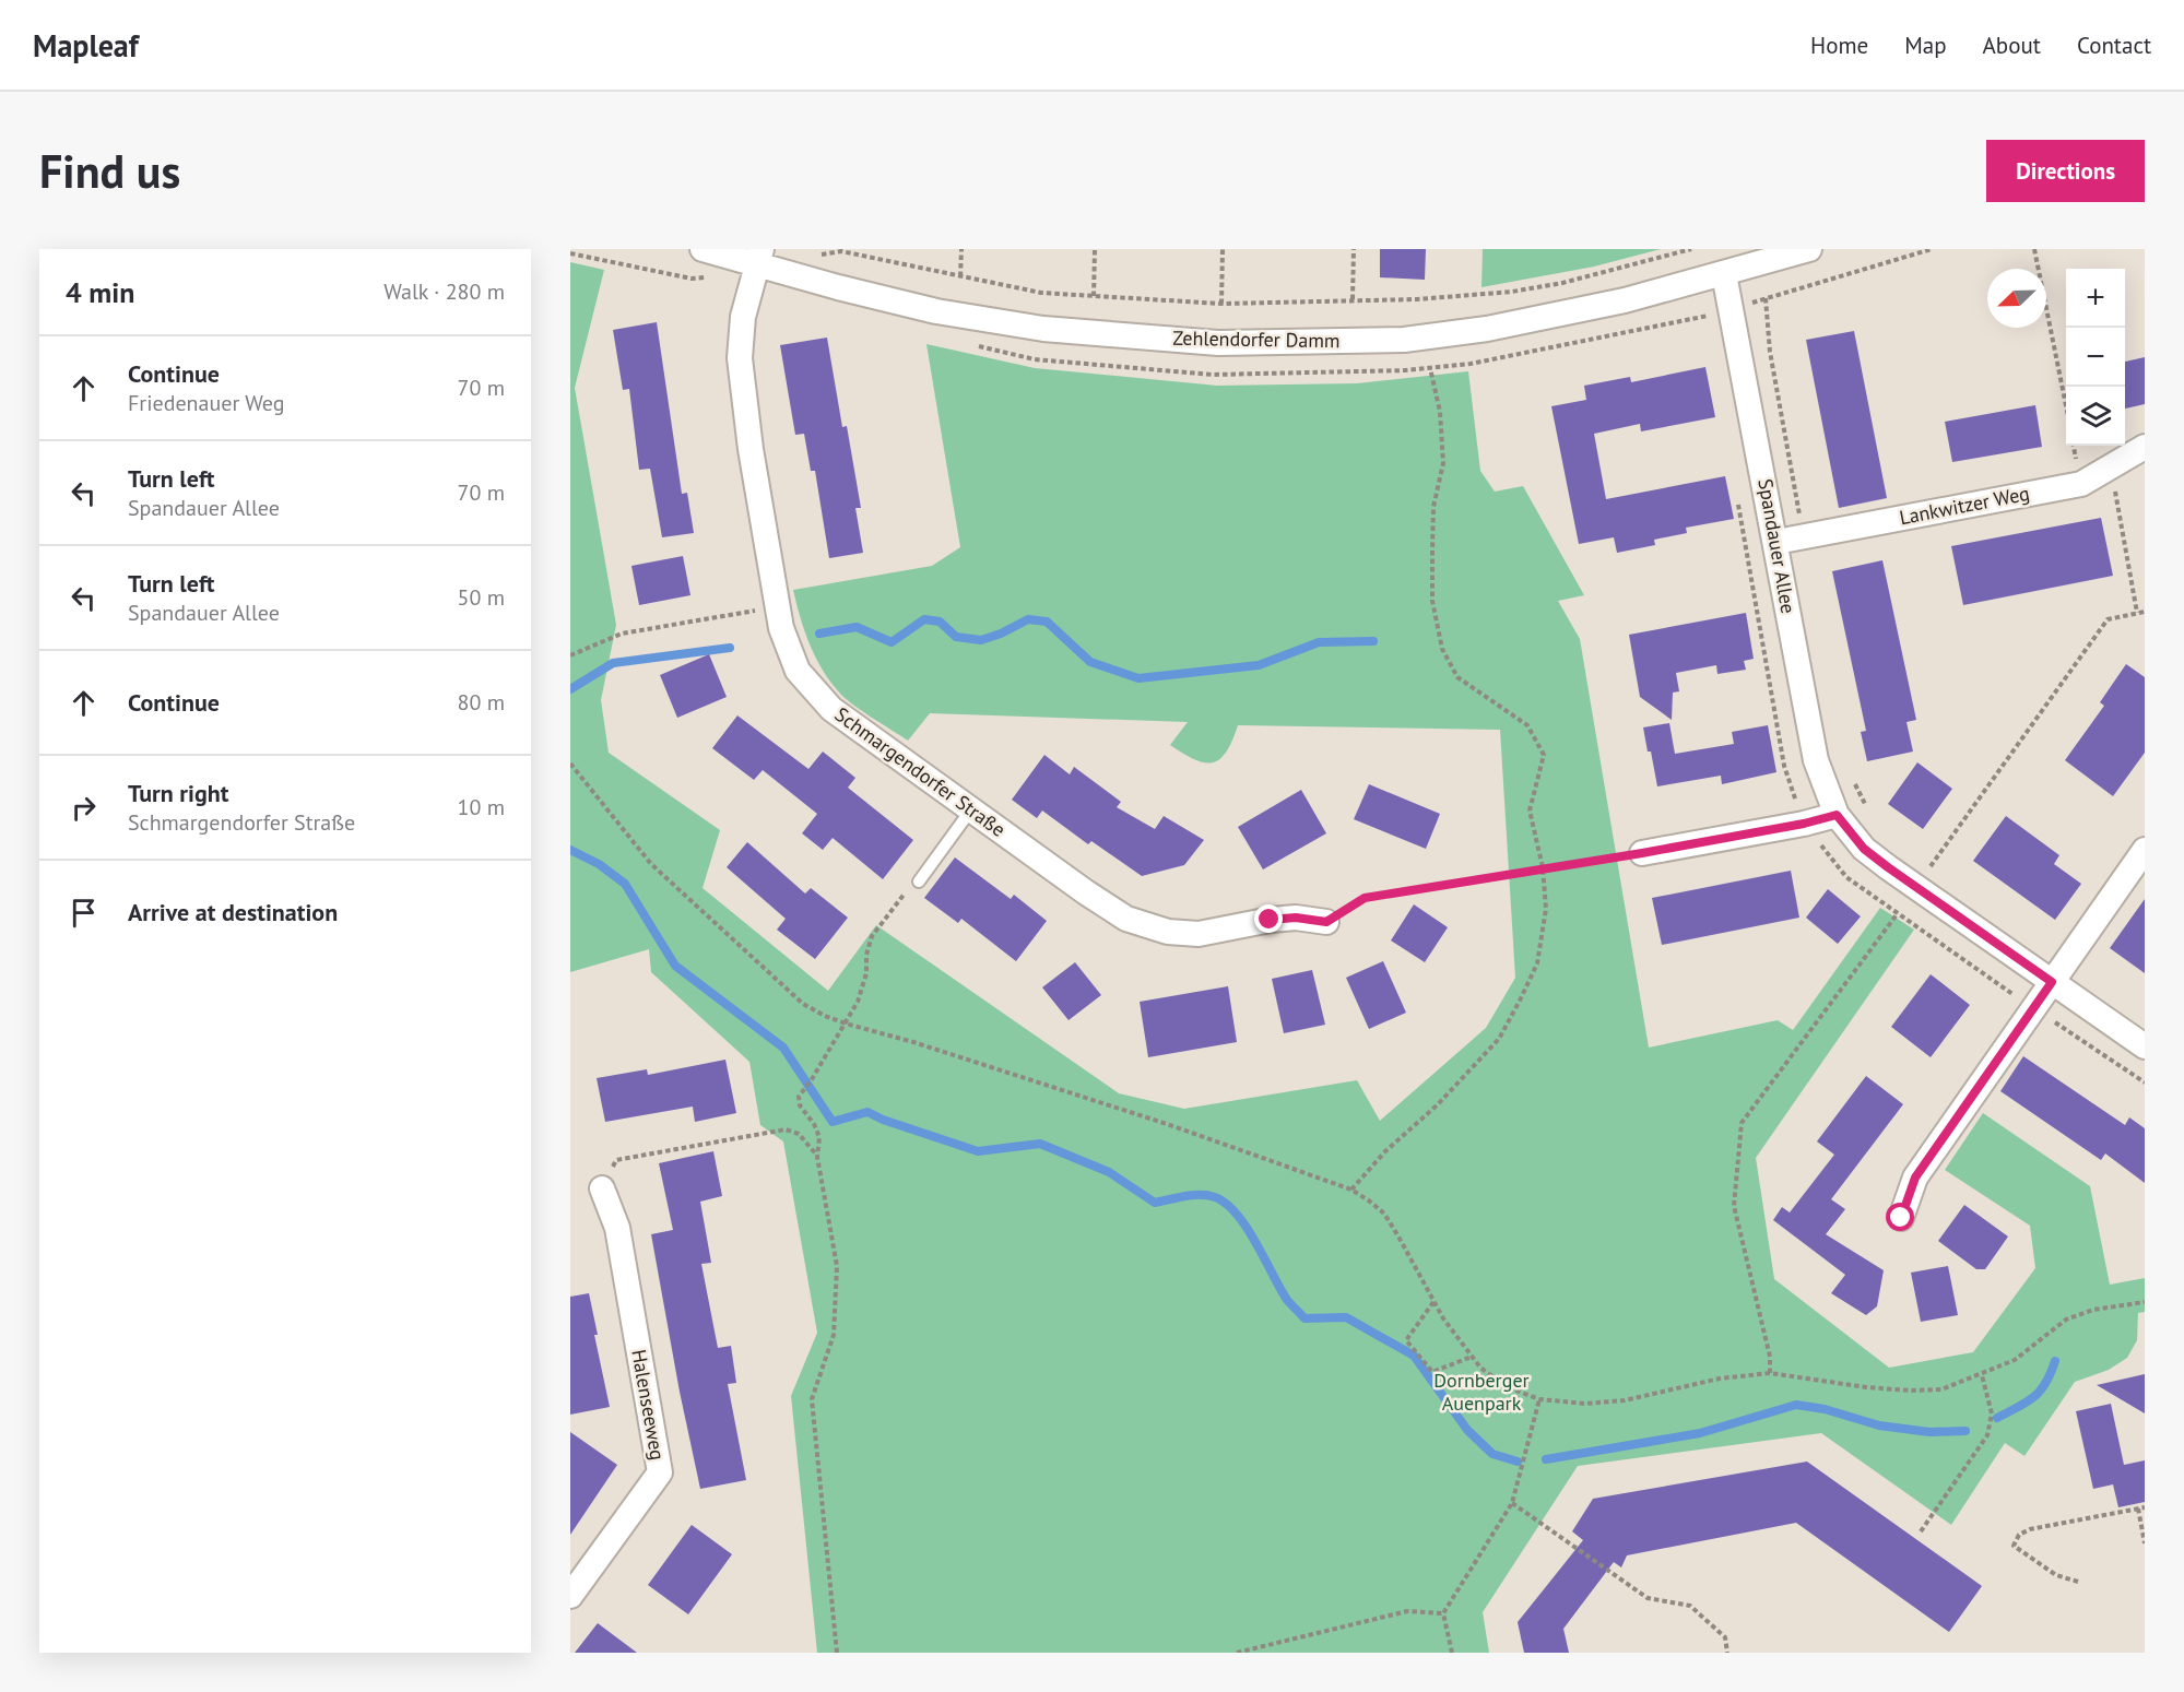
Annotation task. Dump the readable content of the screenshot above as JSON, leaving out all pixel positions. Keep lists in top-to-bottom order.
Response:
{
  "streets": {
    "street": [
      "Zehlendorfer Damm",
      "Lankwitzer Weg",
      "Spandauer Allee",
      "Schmargendorfer Straße",
      "Halenseeweg"
    ]
  },
  "crossings": [
    ["Zehlendorfer Damm", "Spandauer Allee"],
    ["Zehlendorfer Damm", "Schmargendorfer Straße"],
    ["Lankwitzer Weg", "Spandauer Allee"]
  ],
  "parks": ["Dornberger Auenpark"],
  "north": "bottom left",
  "page": {
    "header": "Mapleaf",
    "nav": [
      "Home",
      "Map",
      "About",
      "Contact"
    ],
    "buttons": "Directions",
    "title": "Find us",
    "heading": ["4 min", "Walk · 280 m"],
    "map_buttons": ["+", "−"],
    "list": [
      ["Continue", "Friedenauer Weg", "70 m"],
      ["Turn left", "Spandauer Allee", "70 m"],
      ["Turn left", "Spandauer Allee", "50 m"],
      ["Continue", "80 m"],
      ["Turn right", "Schmargendorfer Straße", "10 m"],
      "Arrive at destination"
    ]
  }
}
